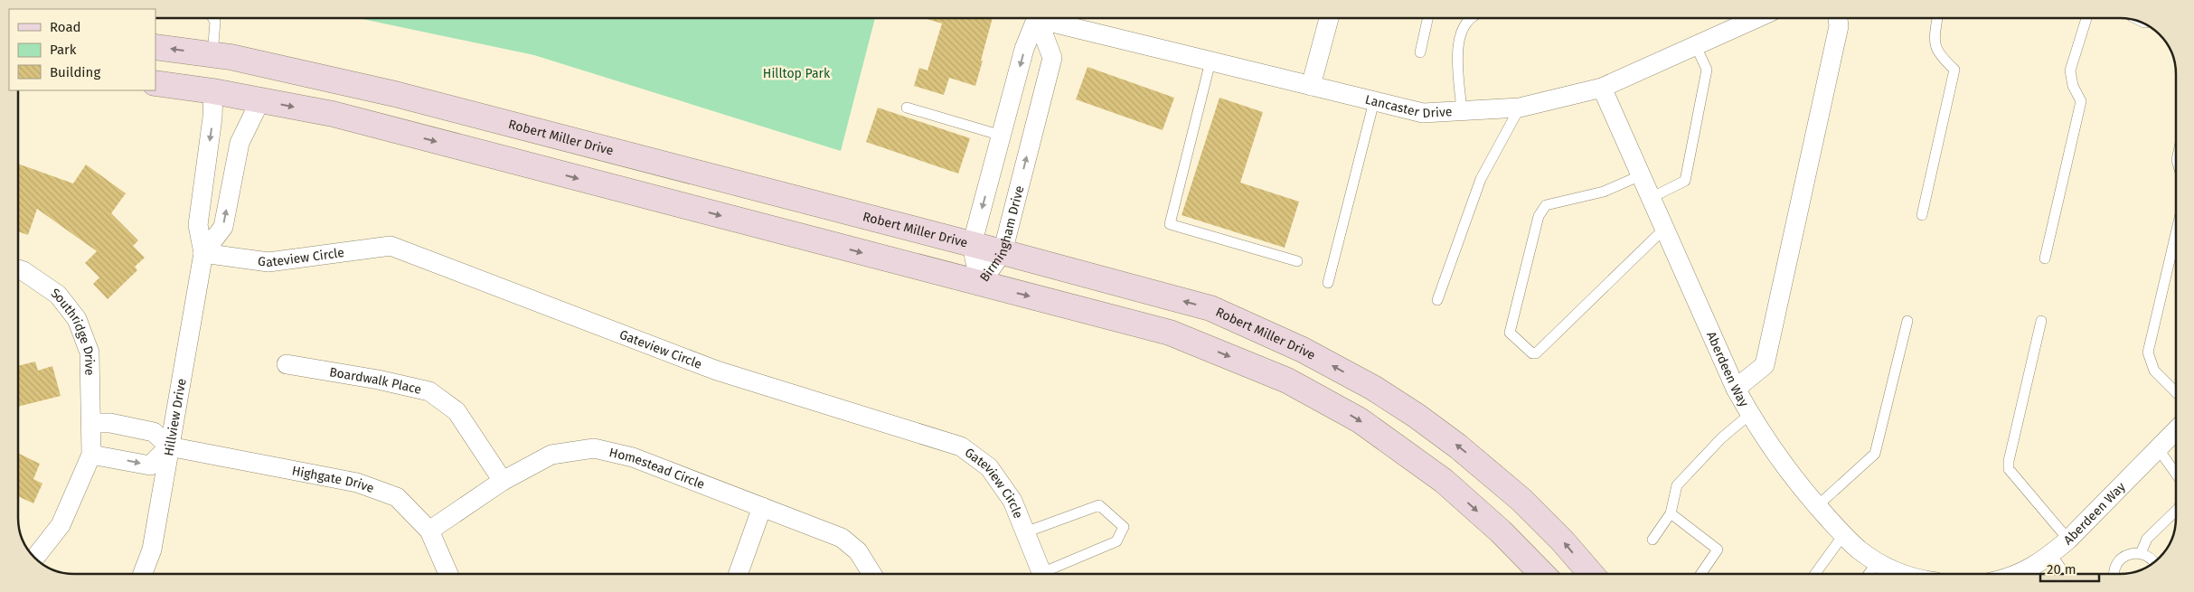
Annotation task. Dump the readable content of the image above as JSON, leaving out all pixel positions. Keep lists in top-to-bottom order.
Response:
{
  "streets": {
    "main road": ["Robert Miller Drive"],
    "street": [
      "Lancaster Drive",
      "Birmingham Drive",
      "Gateview Circle",
      "Southridge Drive",
      "Aberdeen Way",
      "Boardwalk Place",
      "Hillview Drive",
      "Homestead Circle",
      "Highgate Drive"
    ]
  },
  "crossings": [
    ["Lancaster Drive", "Aberdeen Way"],
    ["Robert Miller Drive", "Birmingham Drive"],
    ["Gateview Circle", "Hillview Drive"],
    ["Boardwalk Place", "Homestead Circle"],
    ["Hillview Drive", "Highgate Drive"],
    ["Homestead Circle", "Highgate Drive"]
  ],
  "parks": ["Hilltop Park"],
  "legend": ["Road", "Park", "Building"],
  "scale_bar": "20 m"
}
